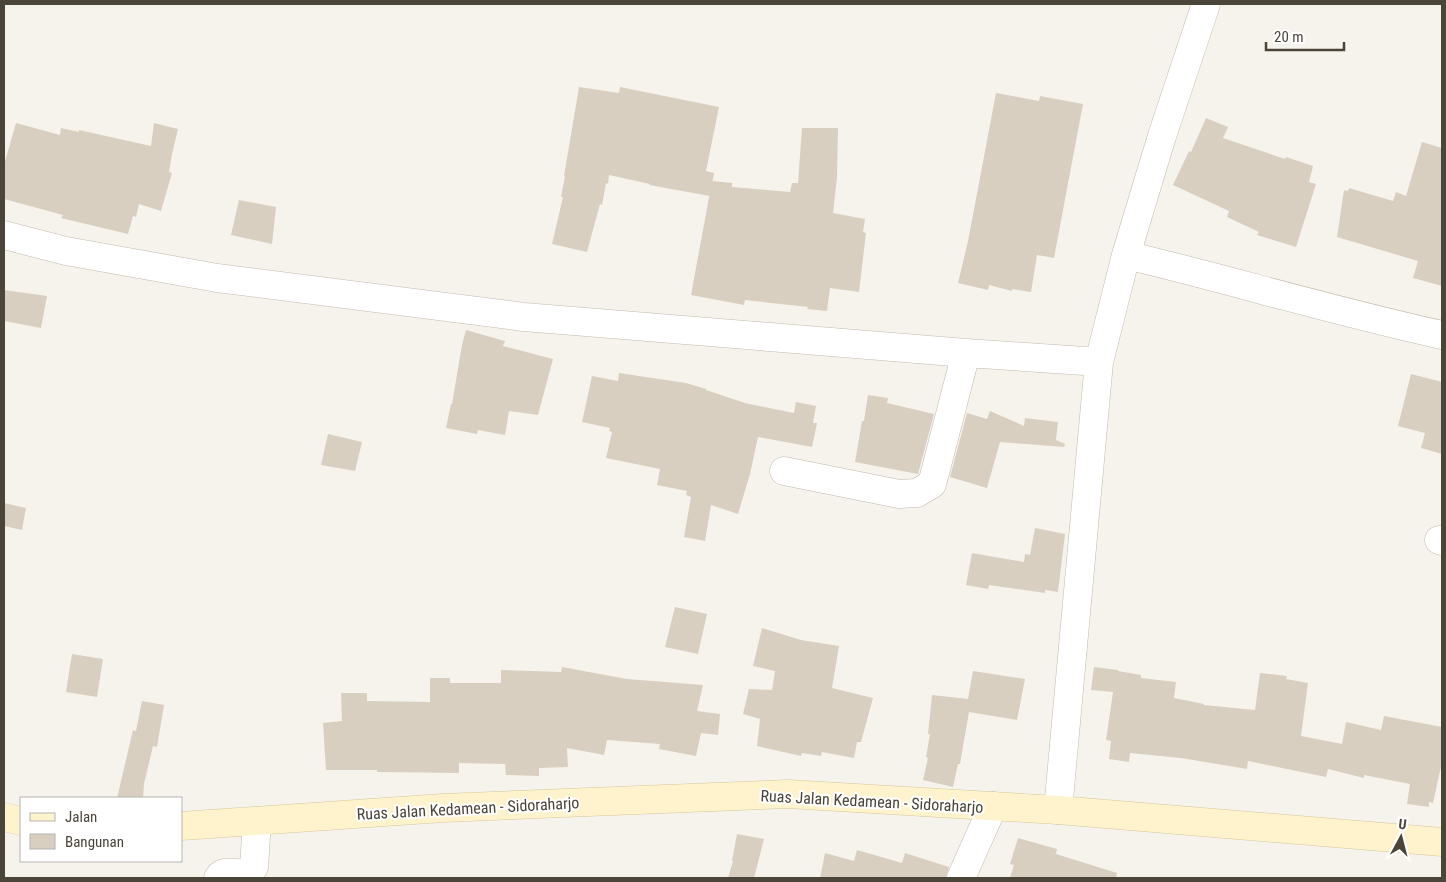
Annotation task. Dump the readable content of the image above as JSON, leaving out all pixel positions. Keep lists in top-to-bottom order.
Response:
{
  "streets": {
    "main road": ["Ruas Jalan Kedamean - Sidoraharjo"]
  },
  "legend": ["Jalan", "Bangunan"],
  "scale_bar": "20 m",
  "north": "top"
}
